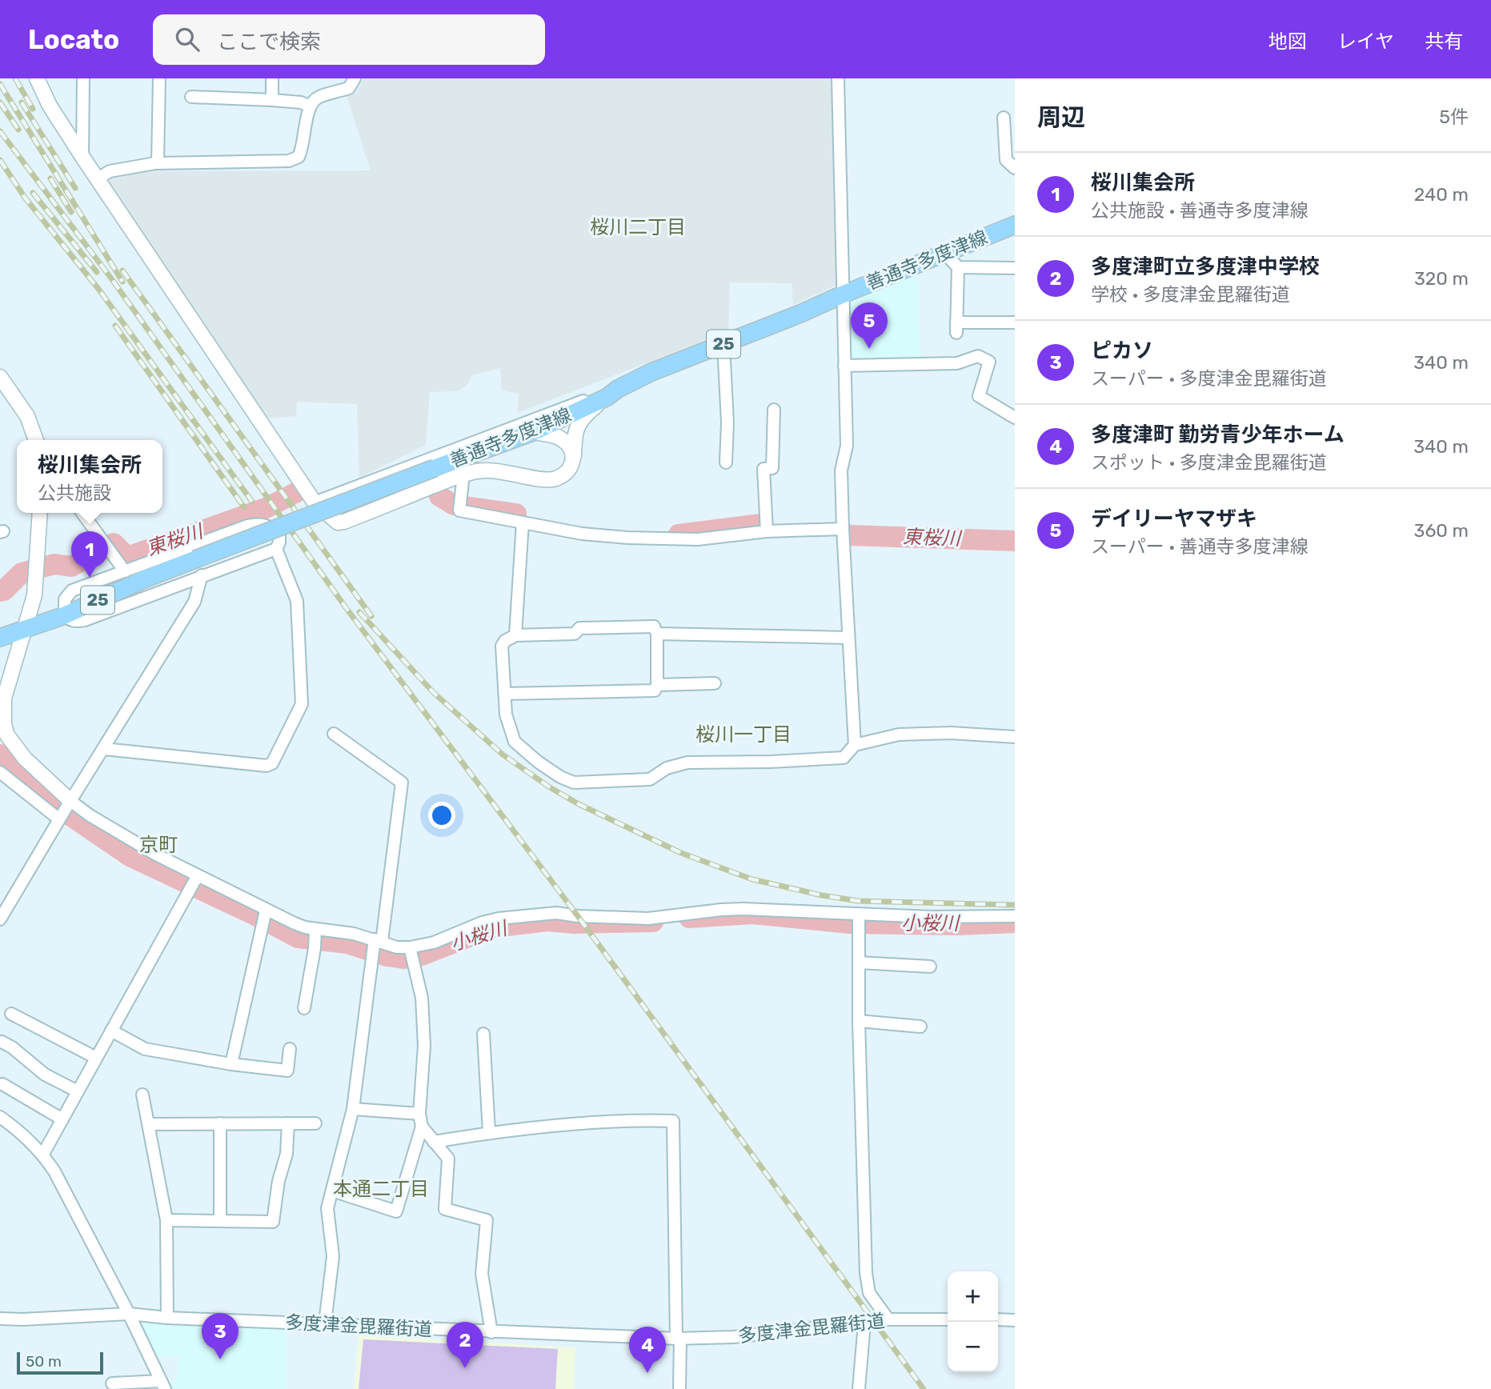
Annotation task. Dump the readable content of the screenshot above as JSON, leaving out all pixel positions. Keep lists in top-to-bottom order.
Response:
{
  "streets": {
    "main road": ["善通寺多度津線", "25"],
    "street": ["多度津金毘羅街道"]
  },
  "districts": [
    "桜川二丁目",
    "桜川一丁目",
    "京町",
    "本通二丁目"
  ],
  "water": ["東桜川", "小桜川"],
  "scale_bar": "50 m",
  "page": {
    "header": "Locato",
    "search": "ここで検索",
    "nav": ["地図", "レイヤ", "共有"],
    "heading": ["周辺", "5件"],
    "list": [
      {
        "mark": "1",
        "name": "桜川集会所",
        "note": "公共施設 · 善通寺多度津線",
        "value": "240 m"
      },
      {
        "mark": "2",
        "name": "多度津町立多度津中学校",
        "note": "学校 · 多度津金毘羅街道",
        "value": "320 m"
      },
      {
        "mark": "3",
        "name": "ピカソ",
        "note": "スーパー · 多度津金毘羅街道",
        "value": "340 m"
      },
      {
        "mark": "4",
        "name": "多度津町 勤労青少年ホーム",
        "note": "スポット · 多度津金毘羅街道",
        "value": "340 m"
      },
      {
        "mark": "5",
        "name": "デイリーヤマザキ",
        "note": "スーパー · 善通寺多度津線",
        "value": "360 m"
      }
    ],
    "pins": [
      "5",
      "1",
      "3",
      "2",
      "4"
    ],
    "popup": ["桜川集会所", "公共施設"],
    "map_buttons": ["+", "−"],
    "scale": "50 m"
  }
}
